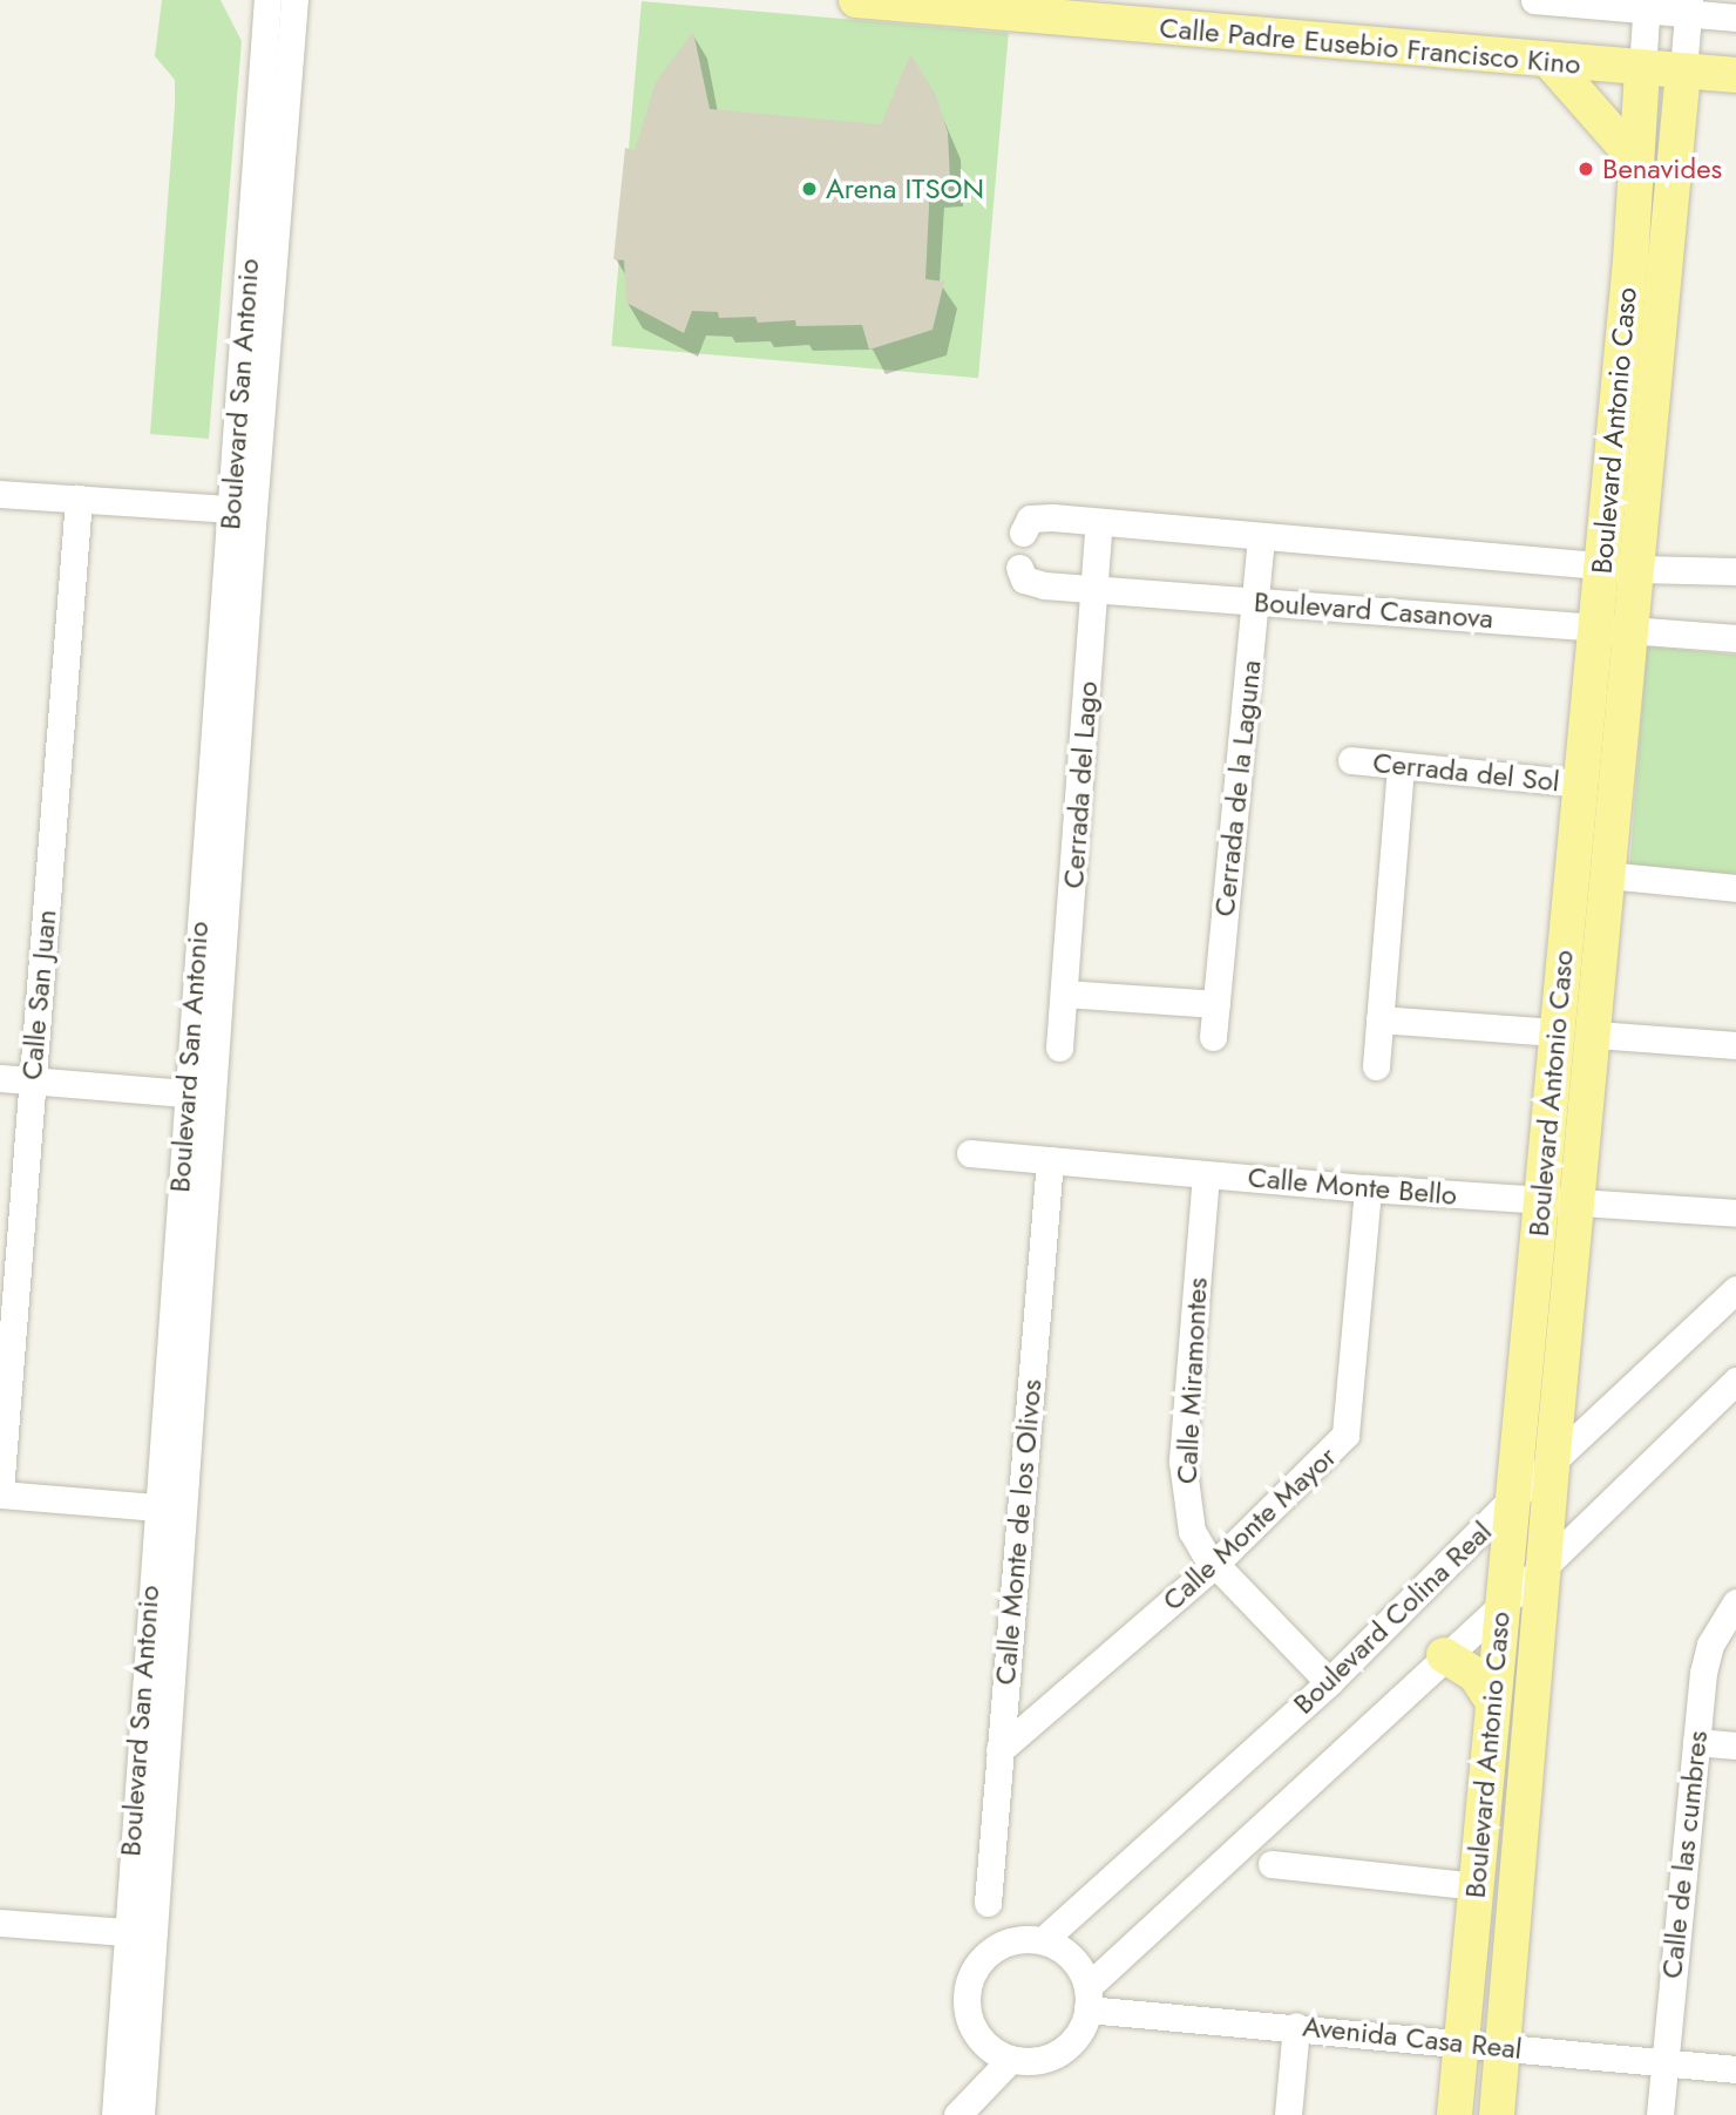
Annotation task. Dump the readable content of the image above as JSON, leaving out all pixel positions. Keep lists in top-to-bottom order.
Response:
{
  "streets": {
    "main road": ["Calle Padre Eusebio Francisco Kino", "Boulevard Antonio Caso"],
    "street": [
      "Boulevard San Antonio",
      "Boulevard Casanova",
      "Cerrada del Sol",
      "Cerrada del Lago",
      "Cerrada de la Laguna",
      "Calle San Juan",
      "Calle Monte Bello",
      "Calle Miramontes",
      "Calle Monte Mayor",
      "Calle Monte de los Olivos",
      "Boulevard Colina Real",
      "Calle de las cumbres",
      "Avenida Casa Real"
    ]
  },
  "crossings": [
    ["Calle Padre Eusebio Francisco Kino", "Boulevard Antonio Caso"],
    ["Boulevard Antonio Caso", "Boulevard Casanova"],
    ["Boulevard Antonio Caso", "Cerrada del Sol"],
    ["Boulevard Antonio Caso", "Calle Monte Bello"],
    ["Boulevard Antonio Caso", "Boulevard Colina Real"],
    ["Boulevard Antonio Caso", "Avenida Casa Real"],
    ["Boulevard Casanova", "Cerrada del Lago"],
    ["Boulevard Casanova", "Cerrada de la Laguna"],
    ["Calle Monte Bello", "Calle Miramontes"],
    ["Calle Monte Bello", "Calle Monte Mayor"],
    ["Calle Monte Bello", "Calle Monte de los Olivos"],
    ["Calle Miramontes", "Calle Monte Mayor"],
    ["Calle Miramontes", "Boulevard Colina Real"],
    ["Calle Monte Mayor", "Calle Monte de los Olivos"],
    ["Boulevard Colina Real", "Avenida Casa Real"],
    ["Calle de las cumbres", "Avenida Casa Real"]
  ],
  "places": ["Benavides", "Arena ITSON"]
}
